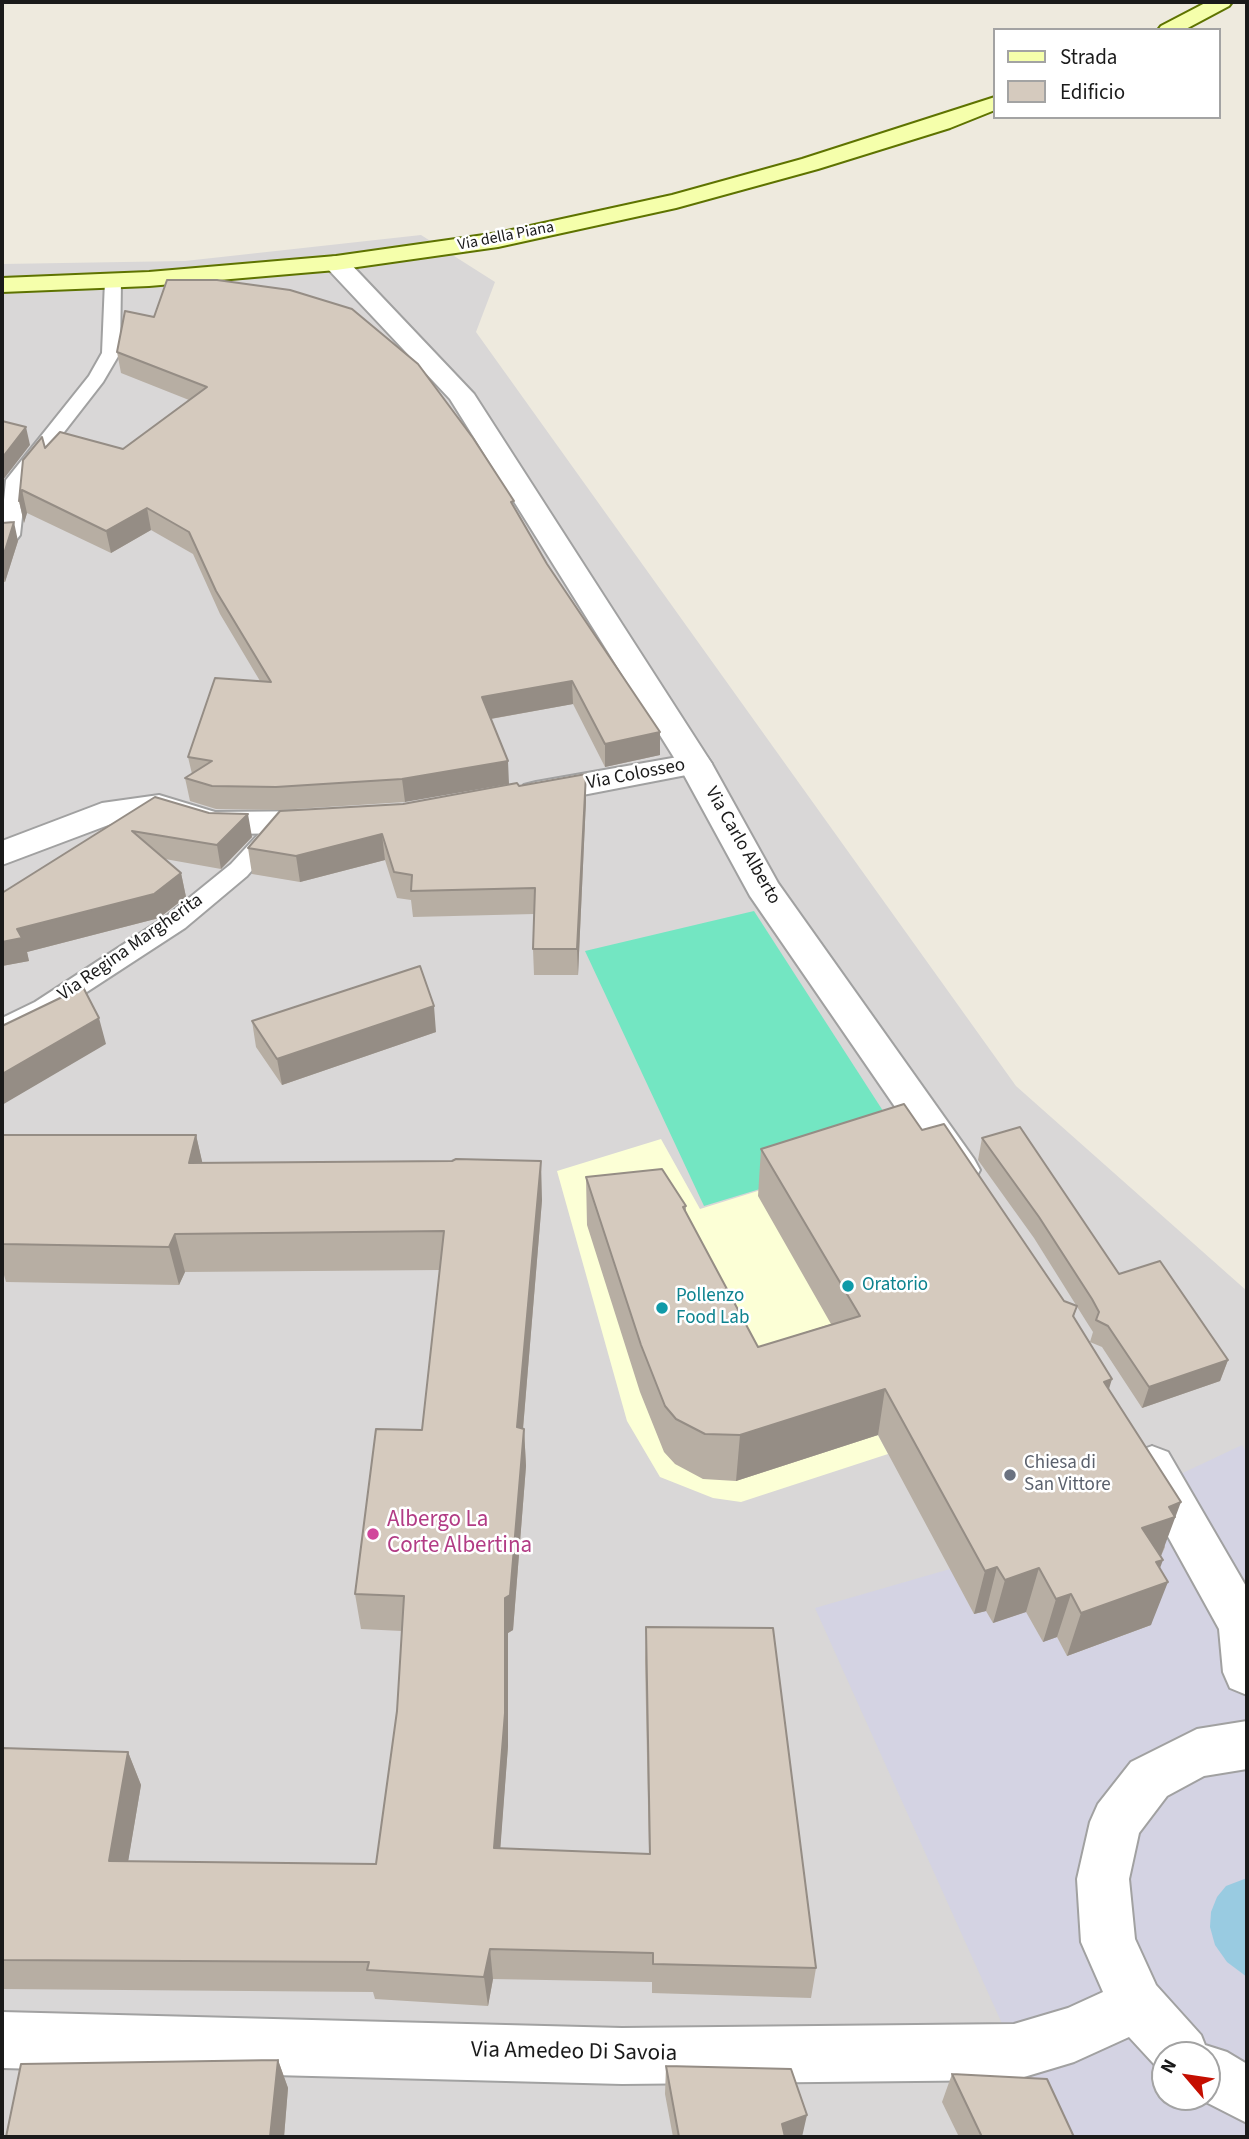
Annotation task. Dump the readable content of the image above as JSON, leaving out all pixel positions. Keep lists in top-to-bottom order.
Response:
{
  "streets": {
    "main road": ["Via della Piana"],
    "street": ["Via Colosseo", "Via Carlo Alberto", "Via Amedeo Di Savoia"],
    "lane": ["Via Regina Margherita"]
  },
  "crossings": [
    ["Via della Piana", "Via Carlo Alberto"],
    ["Via Colosseo", "Via Carlo Alberto"]
  ],
  "places": [
    "Oratorio",
    "Pollenzo Food Lab",
    "Chiesa di San Vittore",
    "Albergo La Corte Albertina"
  ],
  "legend": ["Strada", "Edificio"],
  "north": "top left"
}
